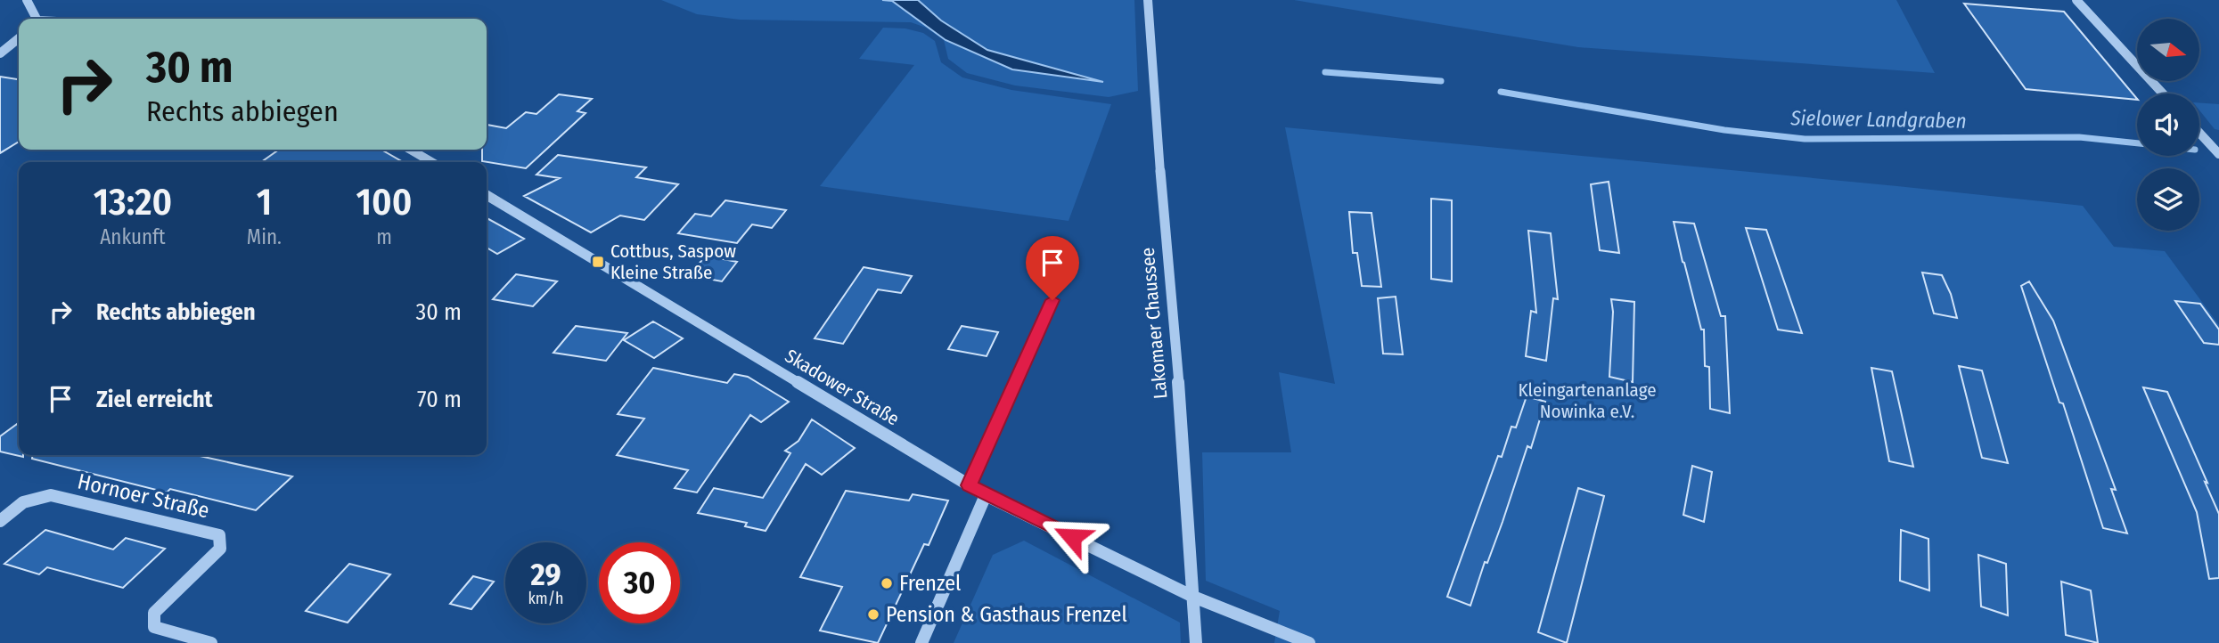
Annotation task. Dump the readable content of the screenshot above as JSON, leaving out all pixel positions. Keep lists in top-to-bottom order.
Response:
{
  "streets": {
    "street": ["Lakomaer Chaussee", "Skadower Straße", "Hornoer Straße"]
  },
  "crossings": [
    ["Lakomaer Chaussee", "Skadower Straße"]
  ],
  "water": ["Sielower Landgraben"],
  "parks": ["Kleingartenanlage Nowinka e.V."],
  "places": {
    "transit": ["Cottbus, Saspow Kleine Straße"],
    "other": ["Frenzel", "Pension & Gasthaus Frenzel"]
  },
  "north": "right",
  "page": {
    "turn": ["30 m", "Rechts abbiegen"],
    "eta": [
      "13:20",
      "Ankunft",
      "1",
      "Min.",
      "100",
      "m"
    ],
    "list": [
      {
        "name": "Rechts abbiegen",
        "value": "30 m"
      },
      {
        "name": "Ziel erreicht",
        "value": "70 m"
      }
    ],
    "speed": "29 km/h",
    "limit": "30"
  }
}
